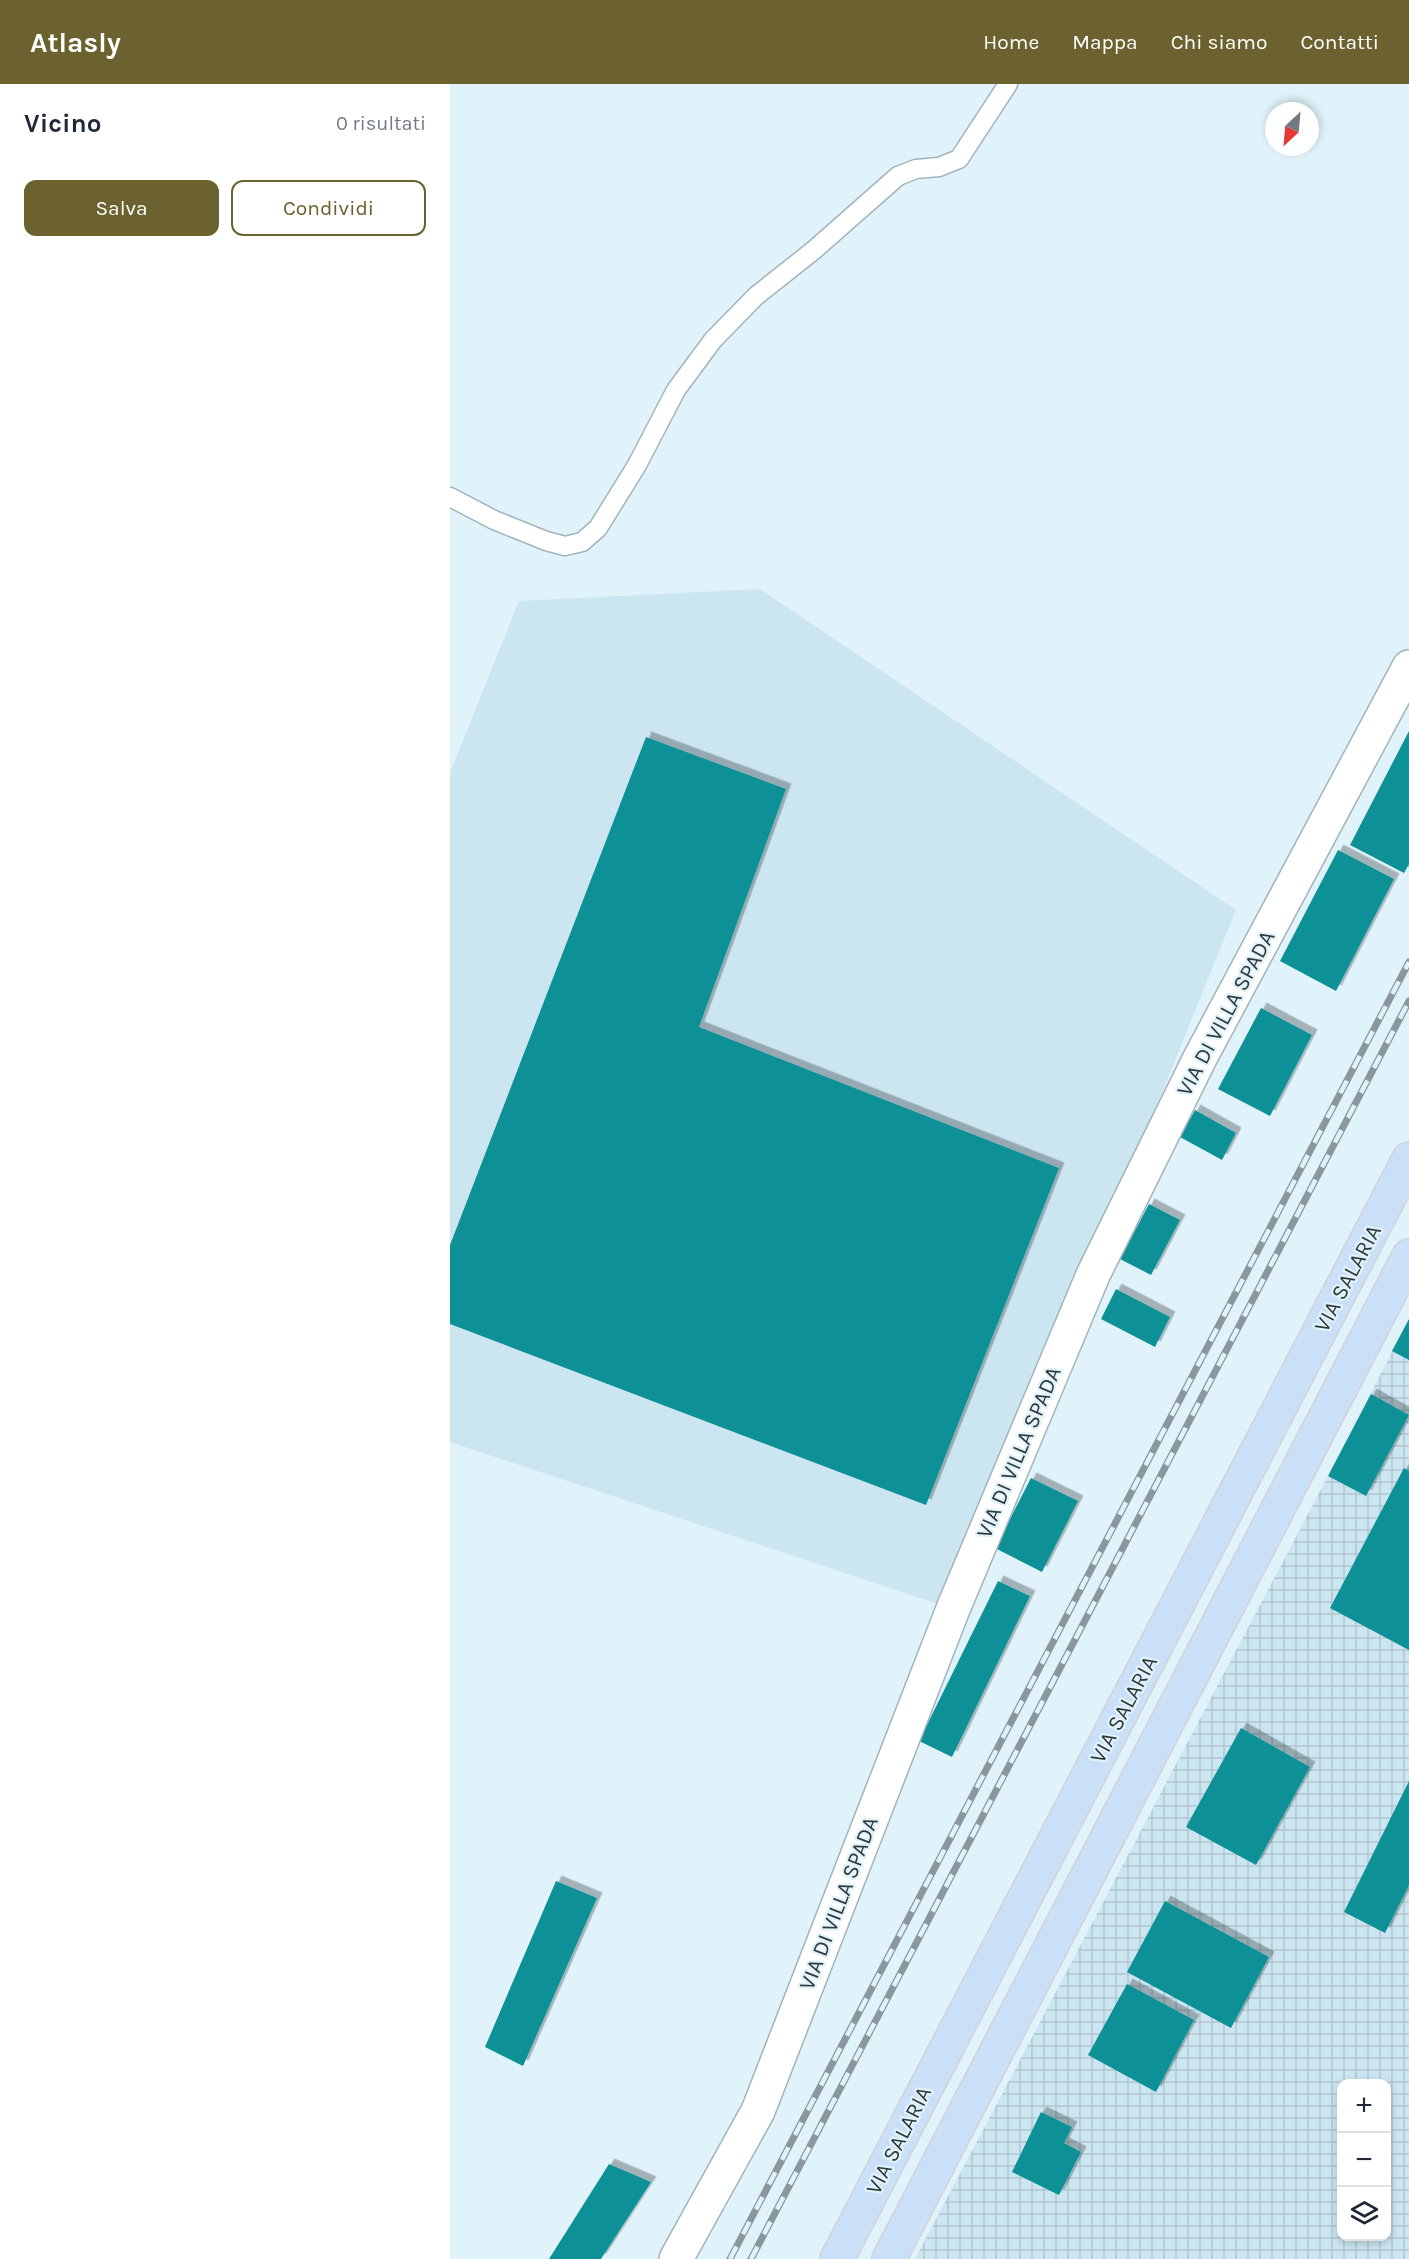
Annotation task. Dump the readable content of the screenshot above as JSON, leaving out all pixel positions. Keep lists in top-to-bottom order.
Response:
{
  "streets": {
    "main road": ["VIA SALARIA"],
    "street": ["VIA DI VILLA SPADA"]
  },
  "north": "bottom left",
  "page": {
    "header": "Atlasly",
    "nav": [
      "Home",
      "Mappa",
      "Chi siamo",
      "Contatti"
    ],
    "heading": ["Vicino", "0 risultati"],
    "buttons": ["Salva", "Condividi"],
    "map_buttons": ["+", "−"]
  }
}
